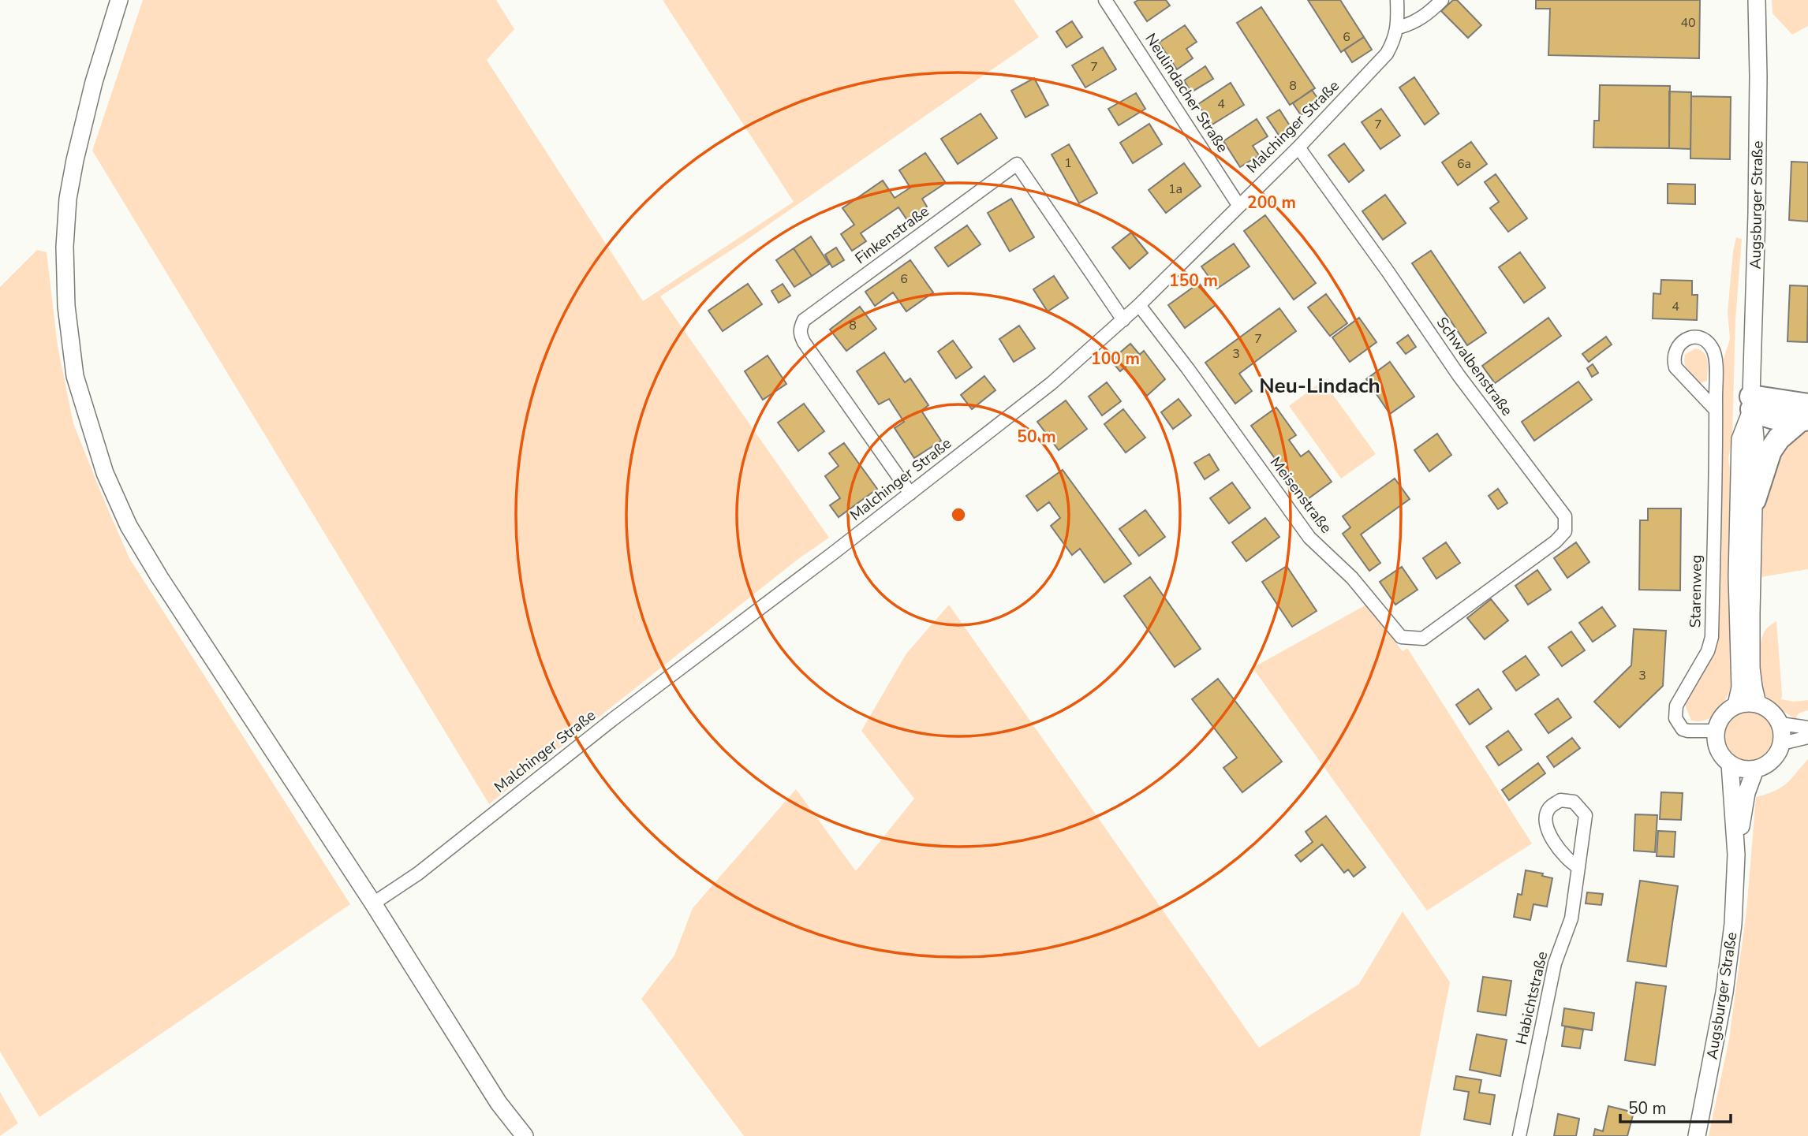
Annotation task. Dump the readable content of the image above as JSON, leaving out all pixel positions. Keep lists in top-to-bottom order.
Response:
{
  "streets": {
    "street": [
      "Neulindacher Straße",
      "Malchinger Straße",
      "Augsburger Straße",
      "Finkenstraße",
      "Schwalbenstraße",
      "Meisenstraße",
      "Starenweg",
      "Habichtstraße"
    ]
  },
  "crossings": [
    ["Neulindacher Straße", "Malchinger Straße"],
    ["Malchinger Straße", "Finkenstraße"],
    ["Malchinger Straße", "Schwalbenstraße"],
    ["Malchinger Straße", "Meisenstraße"],
    ["Augsburger Straße", "Starenweg"],
    ["Schwalbenstraße", "Meisenstraße"]
  ],
  "districts": ["Neu-Lindach"],
  "house_numbers": [
    "40",
    "6",
    "7",
    "8",
    "4",
    "7",
    "1",
    "6a",
    "1a",
    "6",
    "4",
    "8",
    "7",
    "3",
    "3"
  ],
  "scale_bar": "50 m",
  "rings": [
    "200 m",
    "150 m",
    "100 m",
    "50 m"
  ]
}
